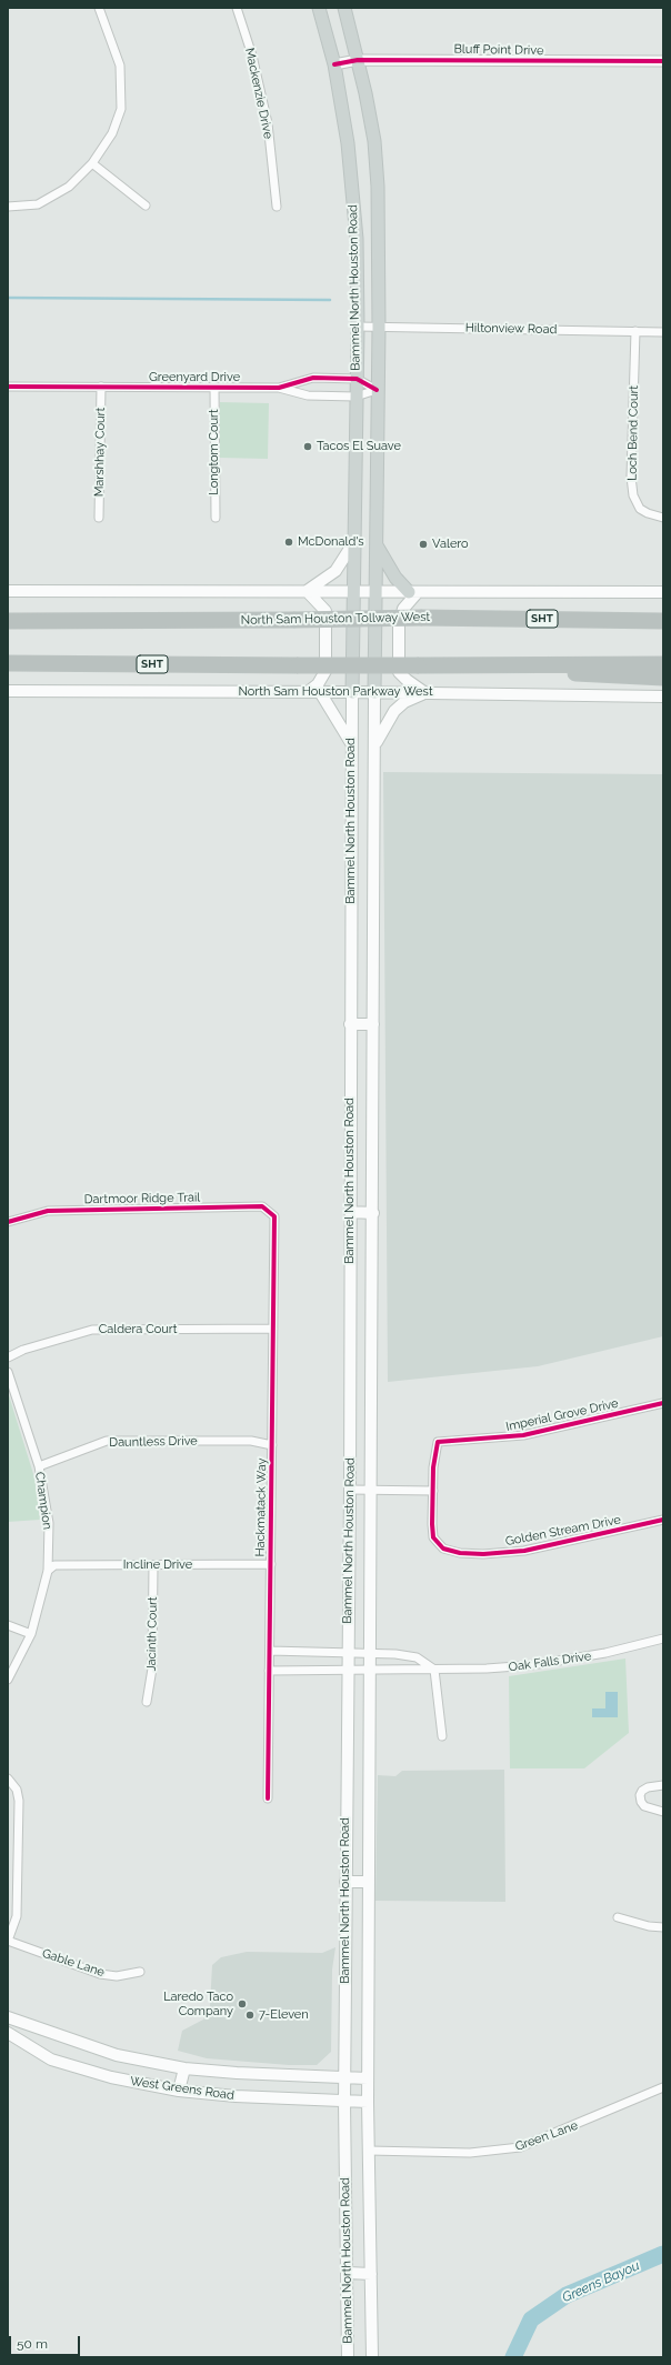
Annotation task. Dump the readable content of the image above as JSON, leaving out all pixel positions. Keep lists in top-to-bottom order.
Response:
{
  "streets": {
    "highway": ["North Sam Houston Tollway West", "SHT"],
    "main road": ["Bammel North Houston Road", "North Sam Houston Parkway West", "West Greens Road"],
    "street": [
      "Bluff Point Drive",
      "Mackenzie Drive",
      "Hiltonview Road",
      "Greenyard Drive",
      "Loch Bend Court",
      "Marshhay Court",
      "Longtom Court",
      "Dartmoor Ridge Trail",
      "Caldera Court",
      "Imperial Grove Drive",
      "Dauntless Drive",
      "Champion",
      "Hackmatack Way",
      "Golden Stream Drive",
      "Incline Drive",
      "Jacinth Court",
      "Oak Falls Drive",
      "Gable Lane",
      "Green Lane"
    ]
  },
  "crossings": [
    ["Bluff Point Drive", "Bammel North Houston Road"],
    ["Bammel North Houston Road", "Hiltonview Road"],
    ["Bammel North Houston Road", "Greenyard Drive"],
    ["Bammel North Houston Road", "North Sam Houston Parkway West"],
    ["Bammel North Houston Road", "Oak Falls Drive"],
    ["Bammel North Houston Road", "West Greens Road"],
    ["Bammel North Houston Road", "Green Lane"],
    ["Hiltonview Road", "Loch Bend Court"],
    ["Greenyard Drive", "Marshhay Court"],
    ["Greenyard Drive", "Longtom Court"],
    ["Dartmoor Ridge Trail", "Hackmatack Way"],
    ["Caldera Court", "Hackmatack Way"],
    ["Imperial Grove Drive", "Golden Stream Drive"],
    ["Dauntless Drive", "Champion"],
    ["Dauntless Drive", "Hackmatack Way"],
    ["Champion", "Incline Drive"],
    ["Hackmatack Way", "Incline Drive"],
    ["Hackmatack Way", "Oak Falls Drive"],
    ["Incline Drive", "Jacinth Court"]
  ],
  "water": ["Greens Bayou"],
  "places": [
    "Tacos El Suave",
    "McDonald's",
    "Valero",
    "Laredo Taco Company",
    "7-Eleven"
  ],
  "scale_bar": "50 m"
}
